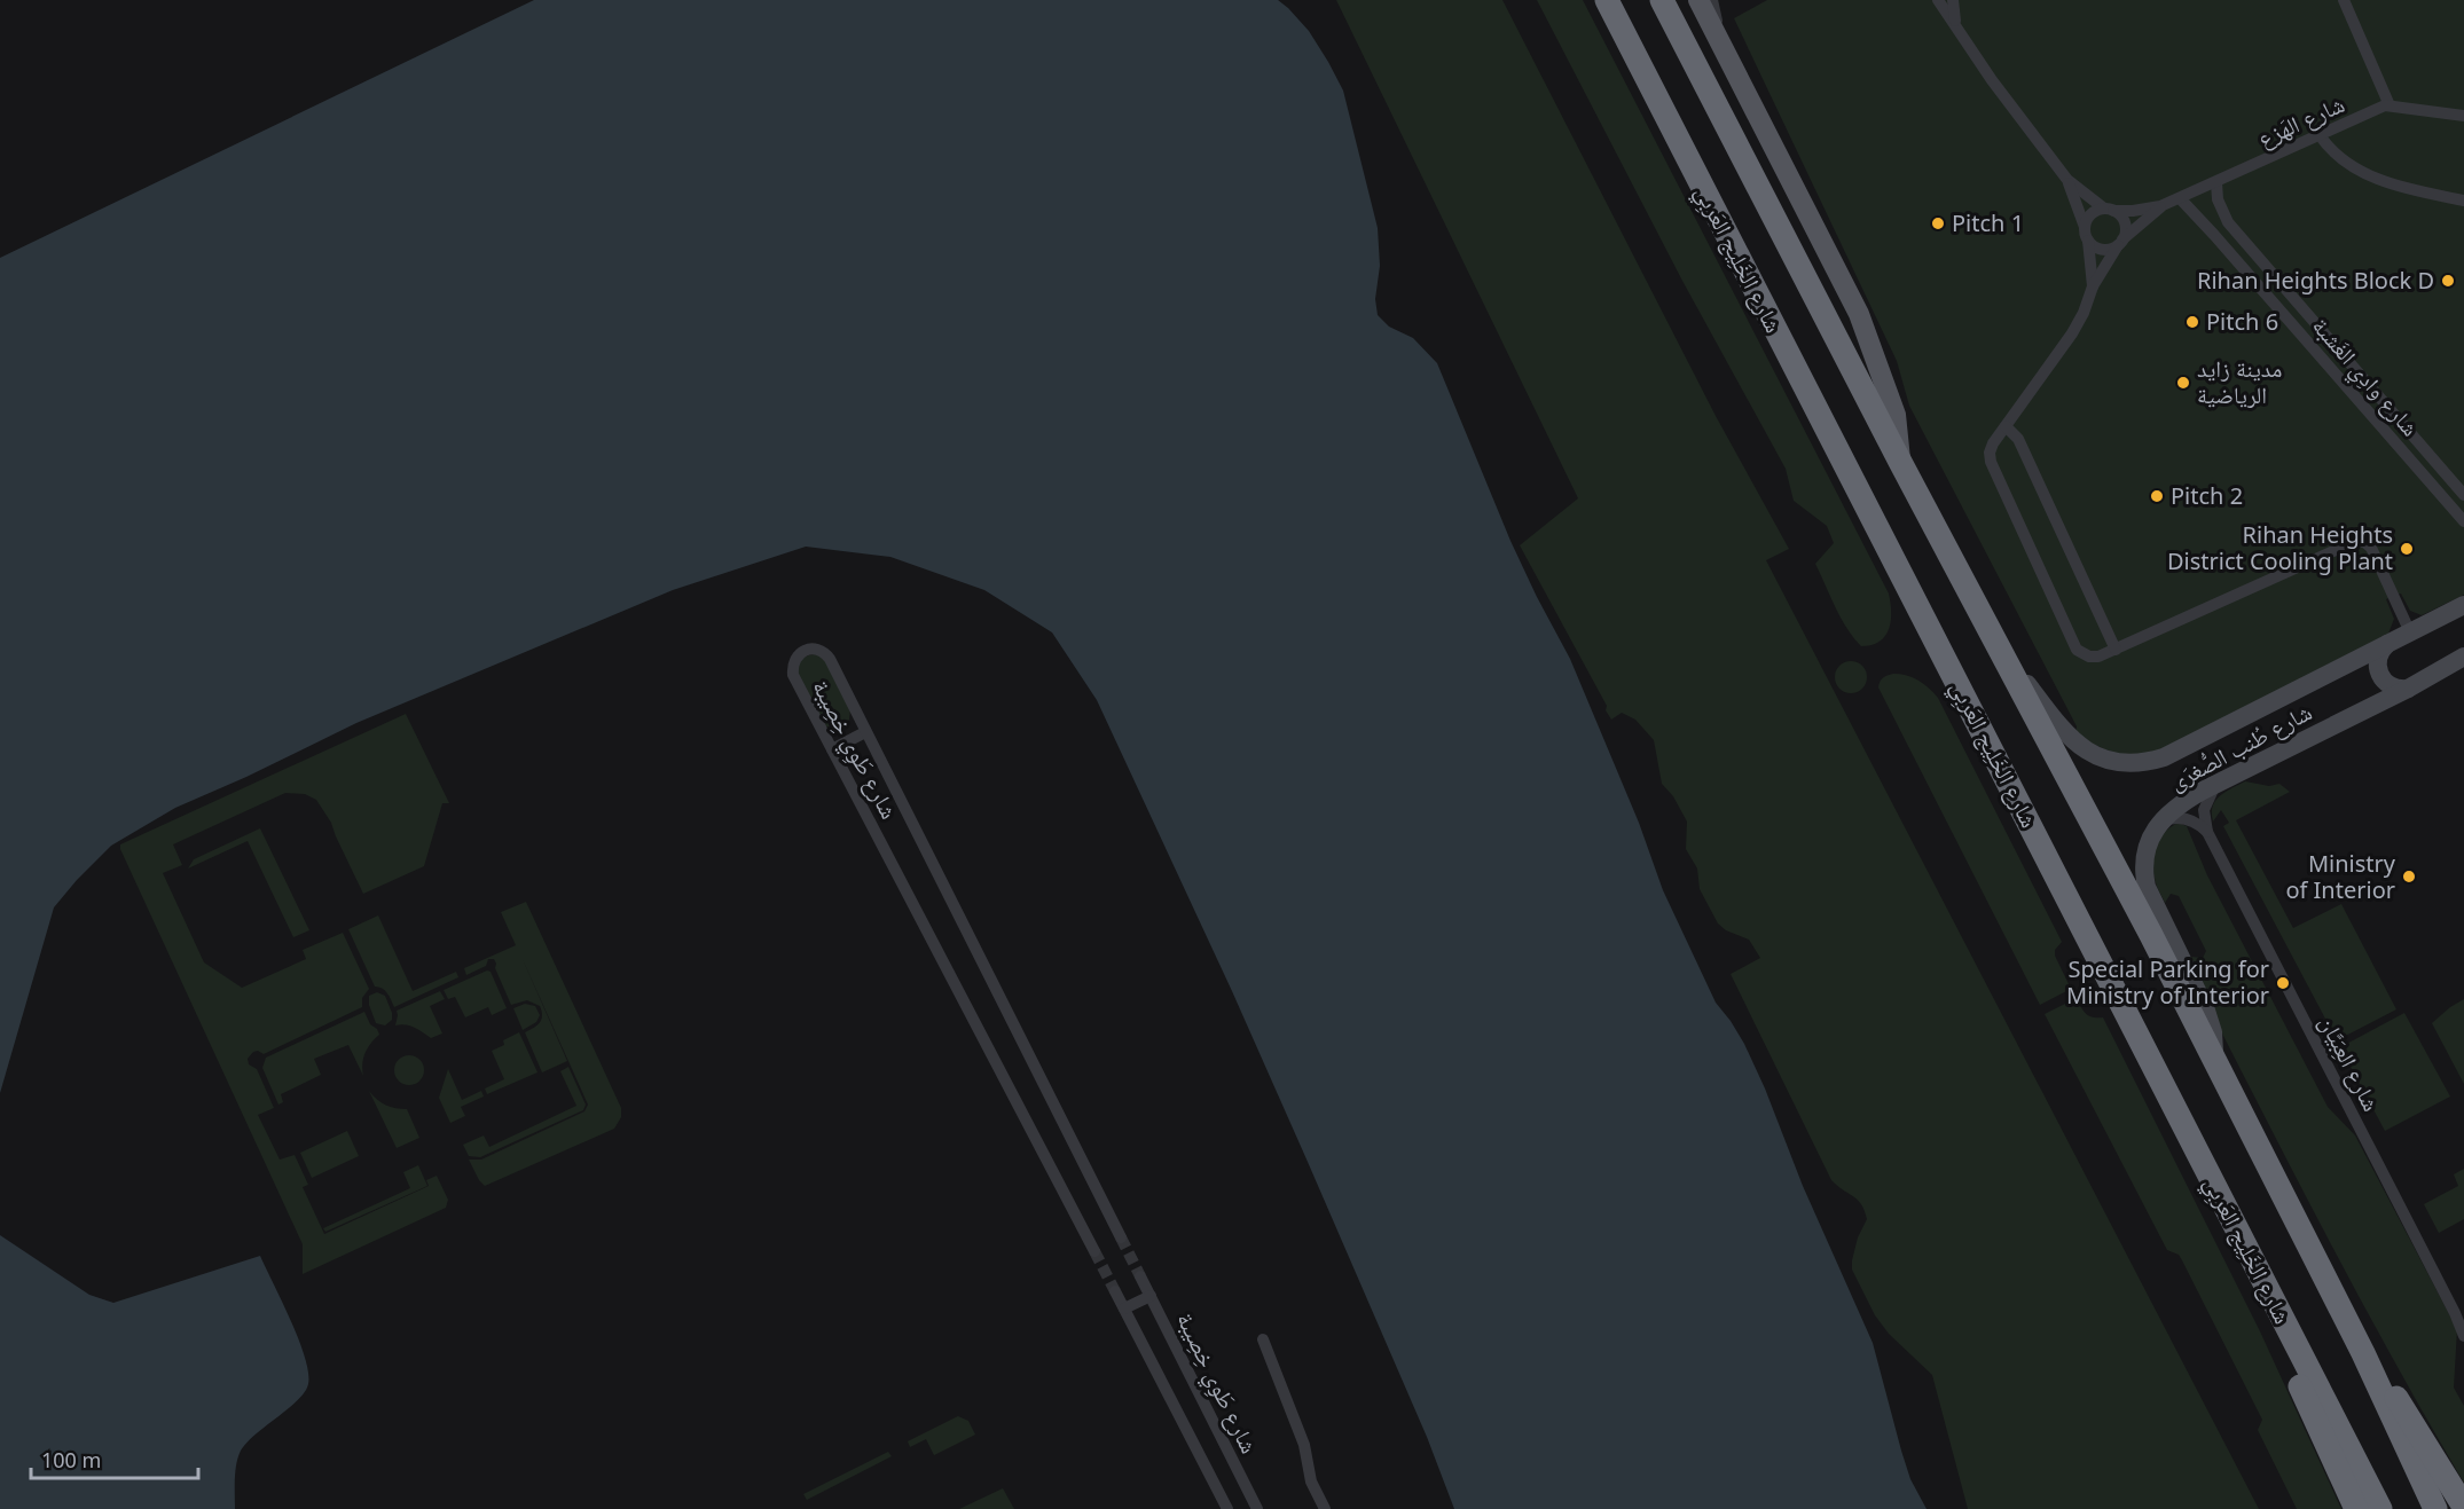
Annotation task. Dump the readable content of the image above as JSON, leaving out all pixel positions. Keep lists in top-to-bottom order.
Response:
{
  "streets": {
    "highway": ["شارع الخَلِيج العَربِي"],
    "street": [
      "شارع الهَزع",
      "شارع وادِي الغَشبة",
      "شارع طُنب الصُّغرَى",
      "شارع طَوِي خِصِيبة",
      "شارع العِبَيَّان"
    ]
  },
  "crossings": [
    ["شارع الهَزع", "شارع وادِي الغَشبة"],
    ["شارع طُنب الصُّغرَى", "شارع العِبَيَّان"]
  ],
  "places": [
    "Pitch 1",
    "Rihan Heights Block D",
    "Pitch 6",
    "مدينة زايد الرياضية",
    "Pitch 2",
    "Rihan Heights District Cooling Plant",
    "Ministry of Interior",
    "Special Parking for Ministry of Interior"
  ],
  "scale_bar": "100 m"
}
